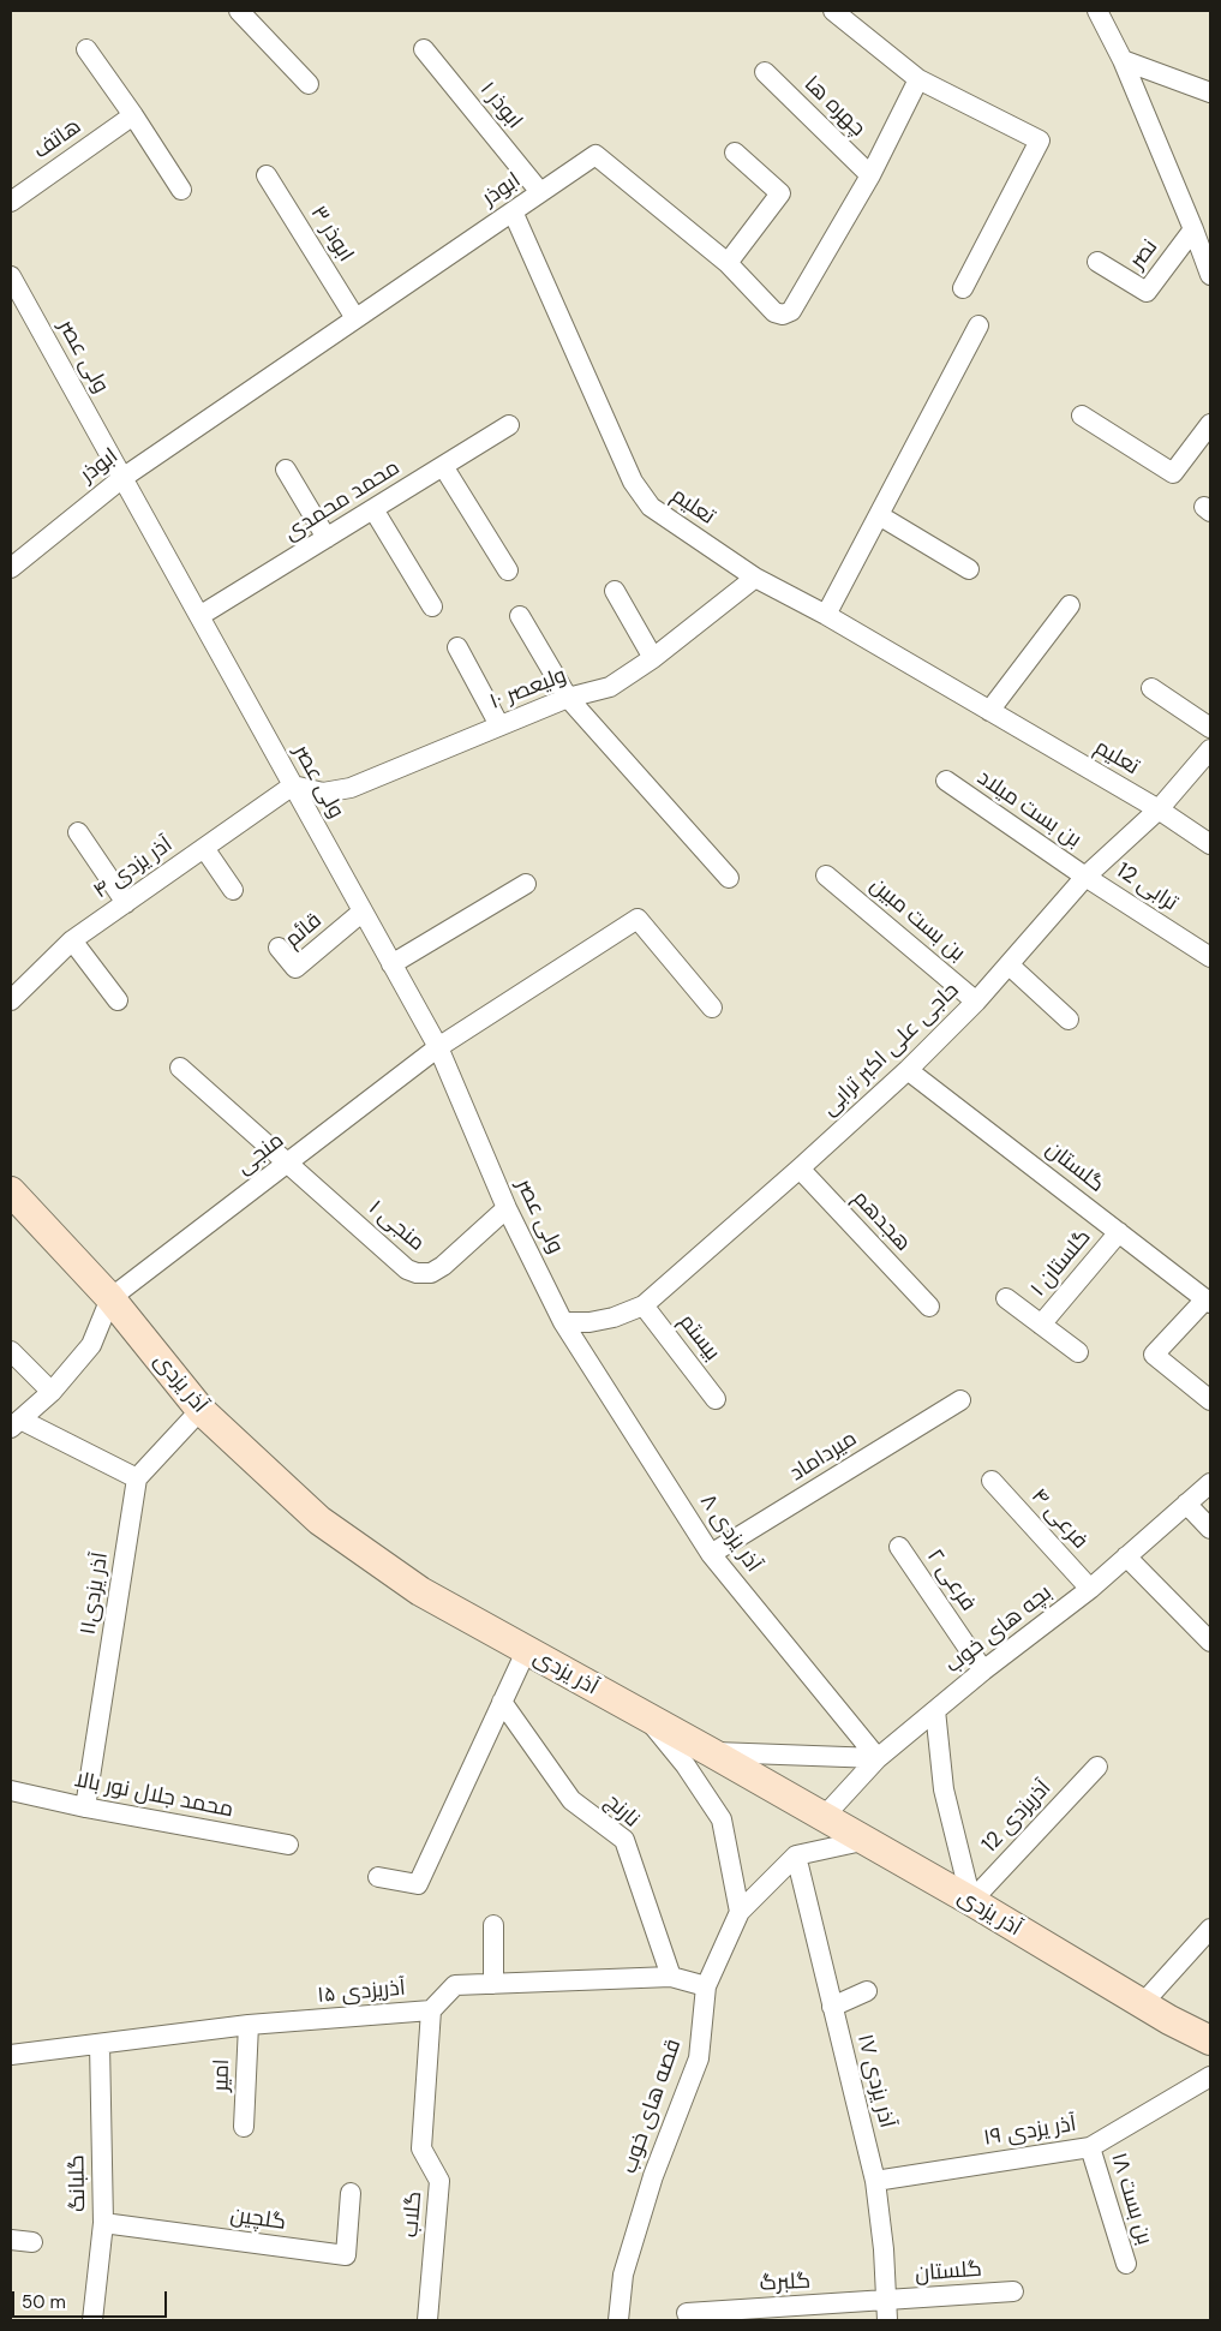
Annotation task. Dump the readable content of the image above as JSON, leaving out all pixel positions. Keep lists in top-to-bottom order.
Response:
{
  "streets": {
    "street": [
      "ابوذر ۱",
      "چهره ها",
      "هاتف",
      "ابوذر",
      "ابوذر ۳",
      "نصر",
      "ولی عصر",
      "محمد محمدی",
      "تعلیم",
      "۱۰ ولیعصر",
      "بن بست میلاد",
      "۴ آذر یزدی",
      "ترابی 12",
      "بن بست مبین",
      "قائم",
      "حاجی علی اکبر ترابی",
      "منجی",
      "گلستان",
      "هجدهم",
      "منجی ۱",
      "گلستان ۱",
      "بیستم",
      "آذر یزدی",
      "میرداماد",
      "فرعی ۴",
      "۸ آذر یزدی",
      "فرعی ۲",
      "آذر یزدی۱۱",
      "بچه های خوب",
      "محمد جلال نور بالا",
      "نارنج",
      "آذریزدی 12",
      "۱۵ آذریزدی",
      "امیر",
      "آذر یزدی ۱۷",
      "قصه های خوب",
      "آذر یزدی ۱۹",
      "گلبانگ",
      "بن بست ۱۸",
      "گلاب",
      "گلچین",
      "گلبرگ"
    ]
  },
  "crossings": [
    ["ابوذر ۱", "ابوذر"],
    ["چهره ها", "ابوذر"],
    ["ابوذر", "ابوذر ۳"],
    ["ابوذر", "ولی عصر"],
    ["ابوذر", "تعلیم"],
    ["ولی عصر", "محمد محمدی"],
    ["ولی عصر", "۱۰ ولیعصر"],
    ["ولی عصر", "۴ آذر یزدی"],
    ["ولی عصر", "قائم"],
    ["ولی عصر", "حاجی علی اکبر ترابی"],
    ["ولی عصر", "منجی"],
    ["ولی عصر", "منجی ۱"],
    ["ولی عصر", "۸ آذر یزدی"],
    ["تعلیم", "۱۰ ولیعصر"],
    ["تعلیم", "حاجی علی اکبر ترابی"],
    ["۱۰ ولیعصر", "۴ آذر یزدی"],
    ["بن بست میلاد", "ترابی 12"],
    ["بن بست میلاد", "حاجی علی اکبر ترابی"],
    ["ترابی 12", "حاجی علی اکبر ترابی"],
    ["بن بست مبین", "حاجی علی اکبر ترابی"],
    ["حاجی علی اکبر ترابی", "گلستان"],
    ["حاجی علی اکبر ترابی", "هجدهم"],
    ["حاجی علی اکبر ترابی", "بیستم"],
    ["حاجی علی اکبر ترابی", "۸ آذر یزدی"],
    ["منجی", "منجی ۱"],
    ["منجی", "آذر یزدی"],
    ["گلستان", "گلستان ۱"],
    ["گلستان", "آذر یزدی ۱۷"],
    ["گلستان", "گلبرگ"],
    ["آذر یزدی", "بچه های خوب"],
    ["آذر یزدی", "آذریزدی 12"],
    ["میرداماد", "۸ آذر یزدی"],
    ["فرعی ۴", "بچه های خوب"],
    ["۸ آذر یزدی", "بچه های خوب"],
    ["فرعی ۲", "بچه های خوب"],
    ["آذر یزدی۱۱", "محمد جلال نور بالا"],
    ["نارنج", "۱۵ آذریزدی"],
    ["۱۵ آذریزدی", "امیر"],
    ["۱۵ آذریزدی", "قصه های خوب"],
    ["۱۵ آذریزدی", "گلبانگ"],
    ["۱۵ آذریزدی", "گلاب"],
    ["آذر یزدی ۱۷", "قصه های خوب"],
    ["آذر یزدی ۱۷", "آذر یزدی ۱۹"],
    ["آذر یزدی ۱۷", "گلبرگ"],
    ["آذر یزدی ۱۹", "بن بست ۱۸"],
    ["گلبانگ", "گلچین"]
  ],
  "scale_bar": "50 m"
}
